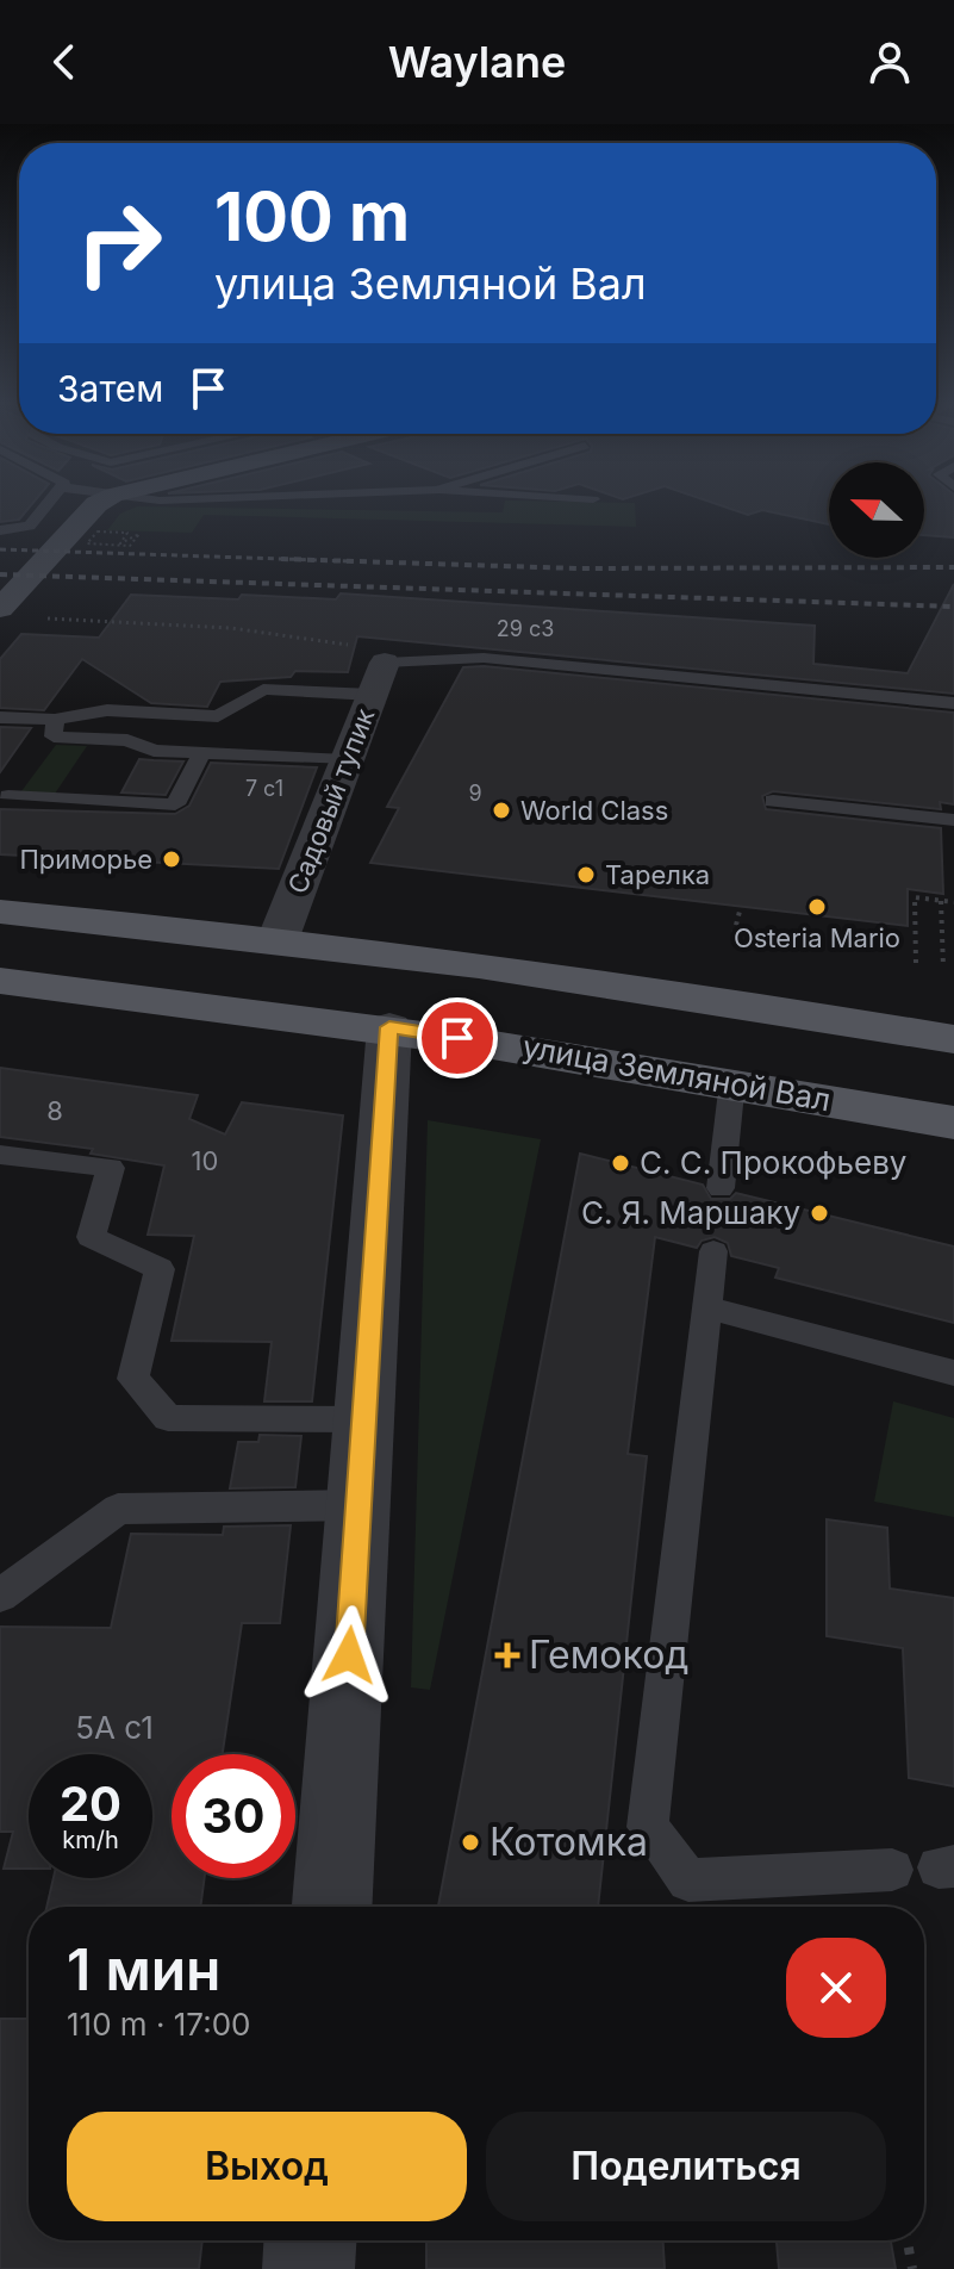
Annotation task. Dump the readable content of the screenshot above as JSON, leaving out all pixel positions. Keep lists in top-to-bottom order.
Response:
{
  "streets": {
    "main road": ["улица Земляной Вал"],
    "street": ["Садовый тупик"]
  },
  "places": {
    "other": [
      "World Class",
      "Приморье",
      "Тарелка",
      "Osteria Mario",
      "С. С. Прокофьеву",
      "С. Я. Маршаку",
      "Котомка"
    ],
    "health": ["Гемокод"]
  },
  "house_numbers": [
    "29 с3",
    "7 с1",
    "9",
    "8",
    "10",
    "5А с1"
  ],
  "north": "left",
  "page": {
    "header": "Waylane",
    "turn": ["100 m", "улица Земляной Вал"],
    "then": "Затем",
    "speed": "20 km/h",
    "limit": "30",
    "heading": ["1 мин", "110 m · 17:00"],
    "buttons": ["Выход", "Поделиться"]
  }
}
